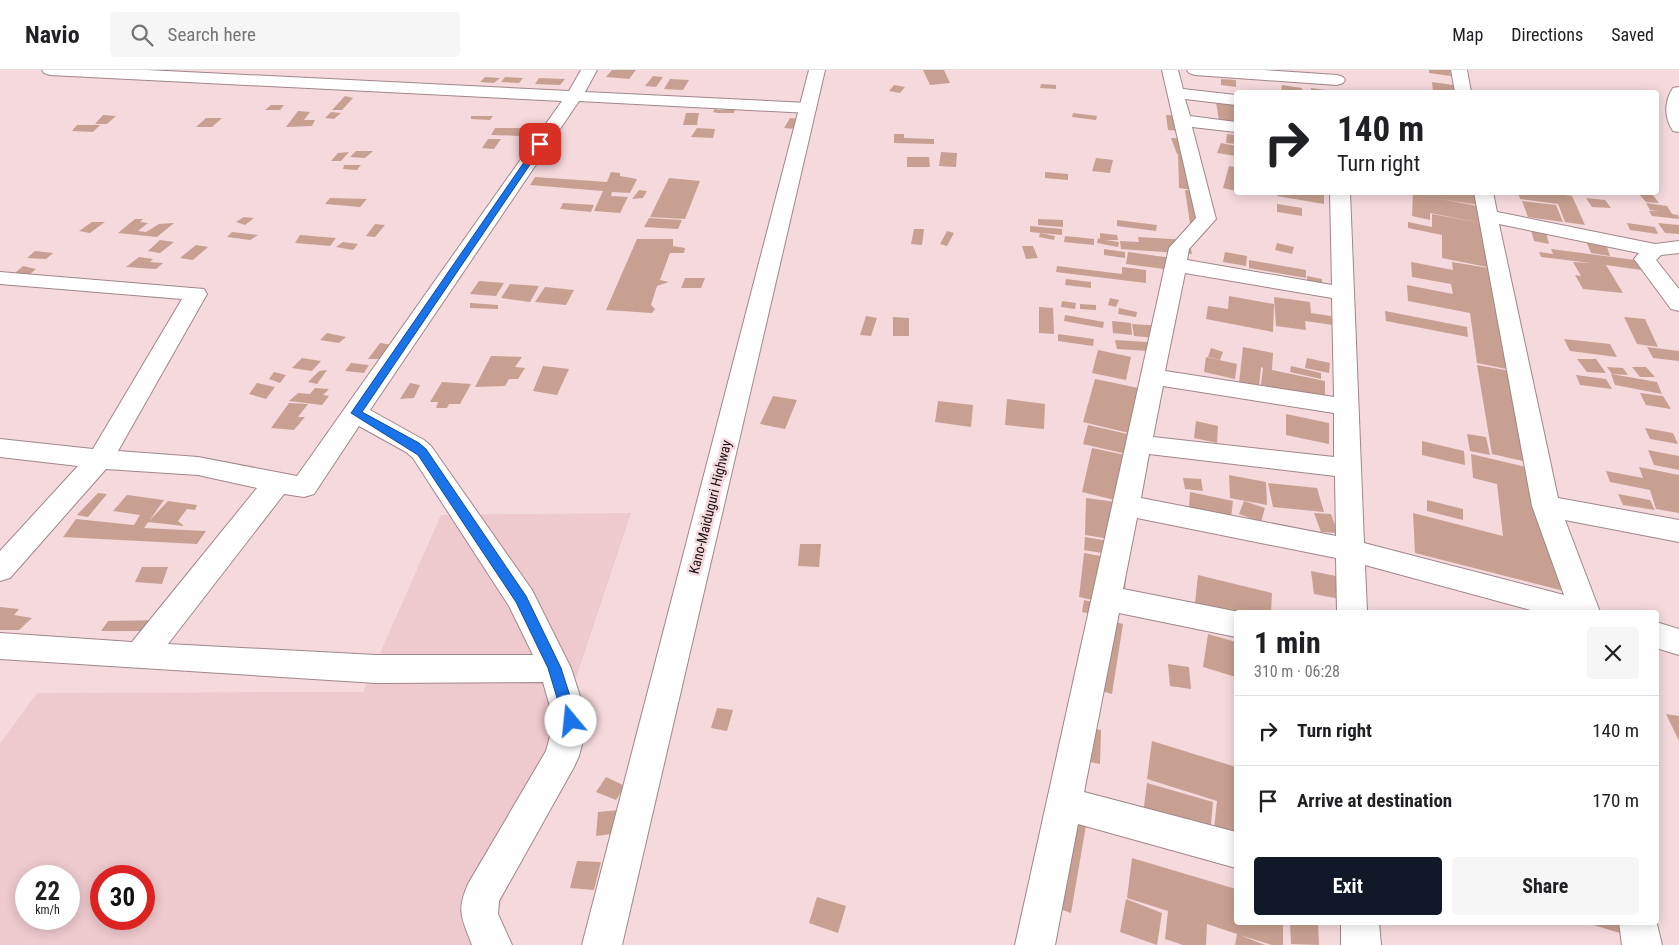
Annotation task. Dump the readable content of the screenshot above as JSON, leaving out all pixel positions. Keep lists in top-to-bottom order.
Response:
{
  "streets": {
    "main road": ["Kano-Maiduguri Highway"]
  },
  "page": {
    "header": "Navio",
    "search": "Search here",
    "nav": ["Map", "Directions", "Saved"],
    "turn": ["140 m", "Turn right"],
    "heading": ["1 min", "310 m · 06:28"],
    "list": [
      {
        "name": "Turn right",
        "value": "140 m"
      },
      {
        "name": "Arrive at destination",
        "value": "170 m"
      }
    ],
    "buttons": ["Exit", "Share"],
    "speed": "22 km/h",
    "limit": "30"
  }
}
